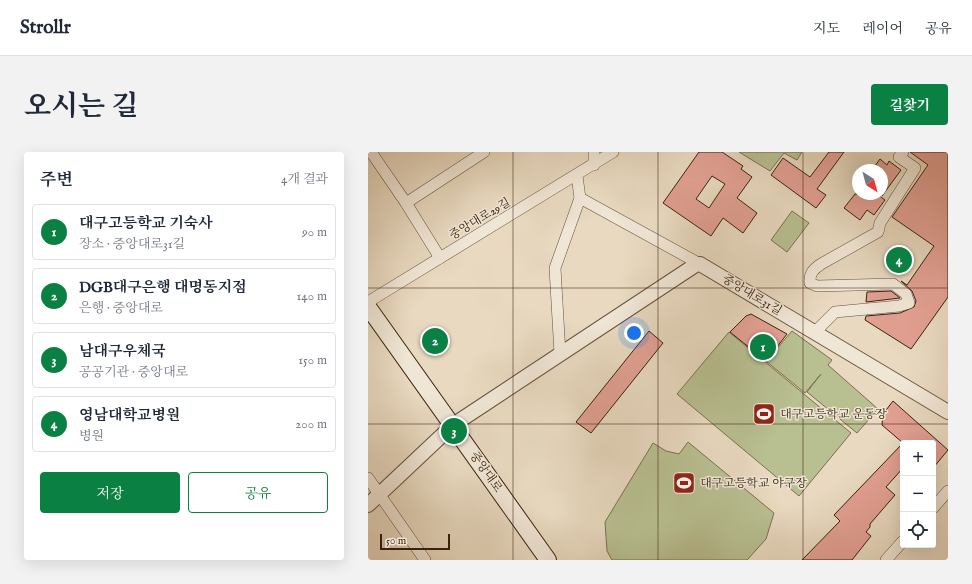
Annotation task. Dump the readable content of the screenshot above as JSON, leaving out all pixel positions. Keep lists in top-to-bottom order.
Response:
{
  "streets": {
    "main road": ["중앙대로"],
    "street": ["중앙대로29길", "중앙대로31길"]
  },
  "places": {
    "sports": ["대구고등학교 운동장", "대구고등학교 야구장"]
  },
  "scale_bar": "50 m",
  "north": "bottom right",
  "page": {
    "header": "Strollr",
    "nav": ["지도", "레이어", "공유"],
    "title": "오시는 길",
    "buttons": [
      "길찾기",
      ["저장", "공유"]
    ],
    "heading": ["주변", "4개 결과"],
    "list": [
      {
        "mark": "1",
        "name": "대구고등학교 기숙사",
        "note": "장소 · 중앙대로31길",
        "value": "90 m"
      },
      {
        "mark": "2",
        "name": "DGB대구은행 대명동지점",
        "note": "은행 · 중앙대로",
        "value": "140 m"
      },
      {
        "mark": "3",
        "name": "남대구우체국",
        "note": "공공기관 · 중앙대로",
        "value": "150 m"
      },
      {
        "mark": "4",
        "name": "영남대학교병원",
        "note": "병원",
        "value": "200 m"
      }
    ],
    "pins": [
      "4",
      "2",
      "1",
      "3"
    ],
    "map_buttons": ["+", "−"],
    "scale": "50 m"
  }
}
